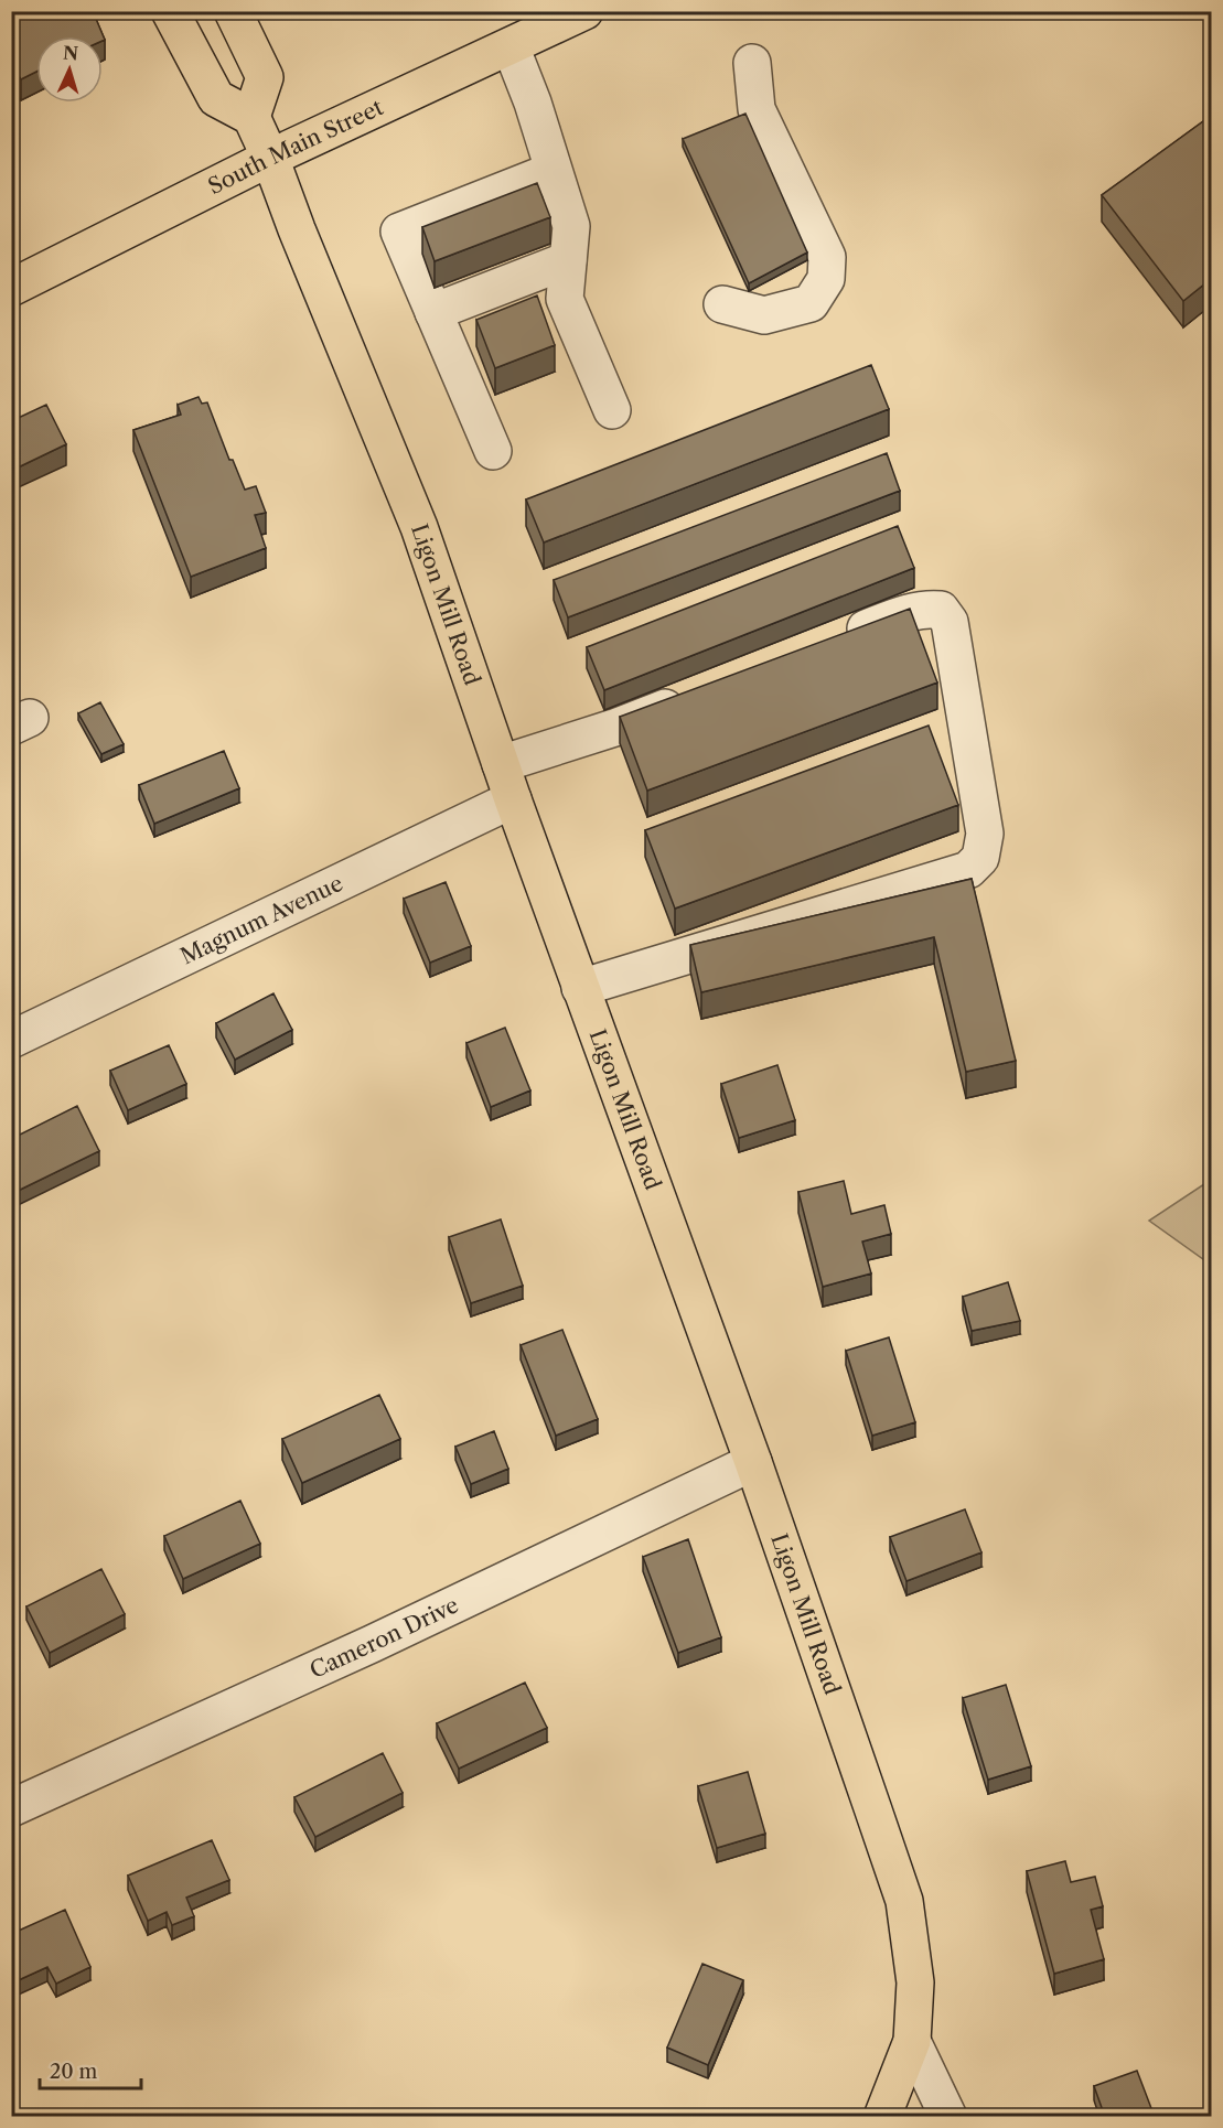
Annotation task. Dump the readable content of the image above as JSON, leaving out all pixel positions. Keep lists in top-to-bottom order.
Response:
{
  "streets": {
    "main road": ["South Main Street", "Ligon Mill Road"],
    "street": ["Magnum Avenue", "Cameron Drive"]
  },
  "crossings": [
    ["South Main Street", "Ligon Mill Road"],
    ["Ligon Mill Road", "Magnum Avenue"],
    ["Ligon Mill Road", "Cameron Drive"]
  ],
  "scale_bar": "20 m",
  "north": "top"
}
